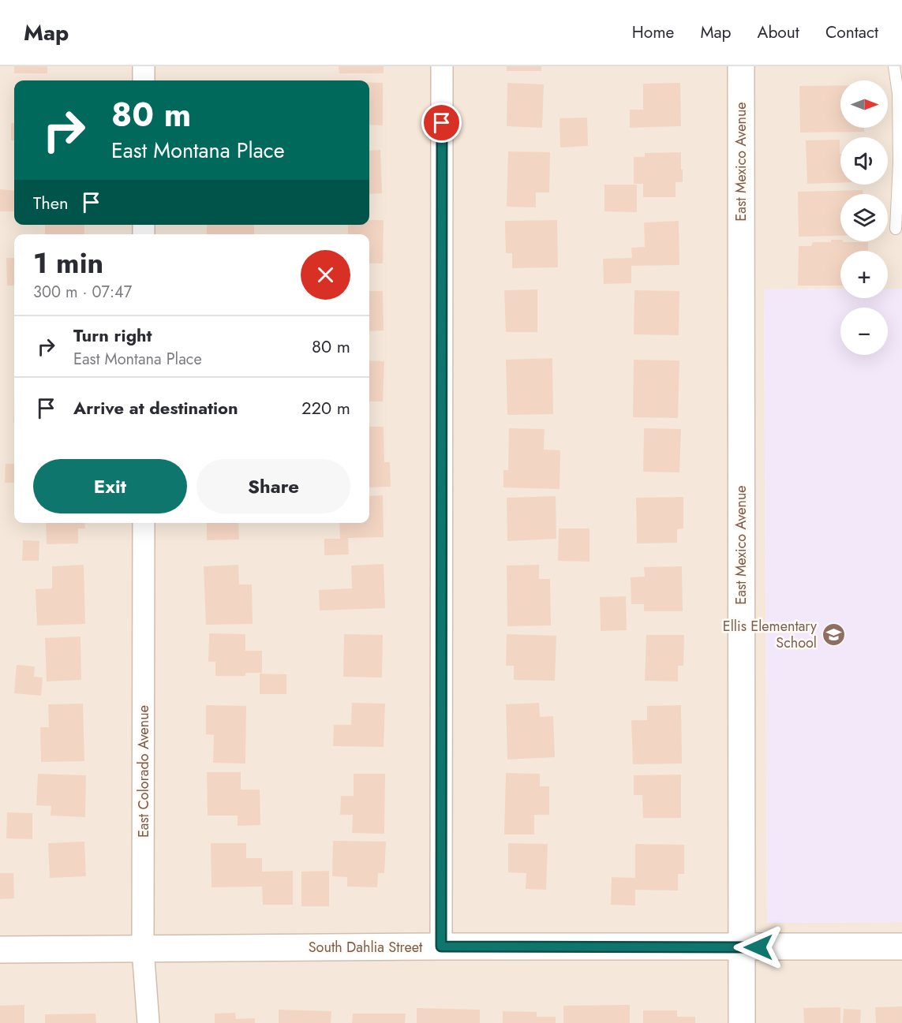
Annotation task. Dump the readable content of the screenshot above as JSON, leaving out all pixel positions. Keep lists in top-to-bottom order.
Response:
{
  "streets": {
    "street": ["East Mexico Avenue", "East Colorado Avenue", "South Dahlia Street"]
  },
  "crossings": [
    ["East Mexico Avenue", "South Dahlia Street"],
    ["East Colorado Avenue", "South Dahlia Street"]
  ],
  "places": {
    "school or university": ["Ellis Elementary School"]
  },
  "north": "right",
  "page": {
    "header": "Map",
    "nav": [
      "Home",
      "Map",
      "About",
      "Contact"
    ],
    "map_buttons": ["+", "−"],
    "turn": ["80 m", "East Montana Place"],
    "then": "Then",
    "heading": ["1 min", "300 m · 07:47"],
    "list": [
      {
        "name": "Turn right",
        "note": "East Montana Place",
        "value": "80 m"
      },
      {
        "name": "Arrive at destination",
        "value": "220 m"
      }
    ],
    "buttons": ["Exit", "Share"]
  }
}
